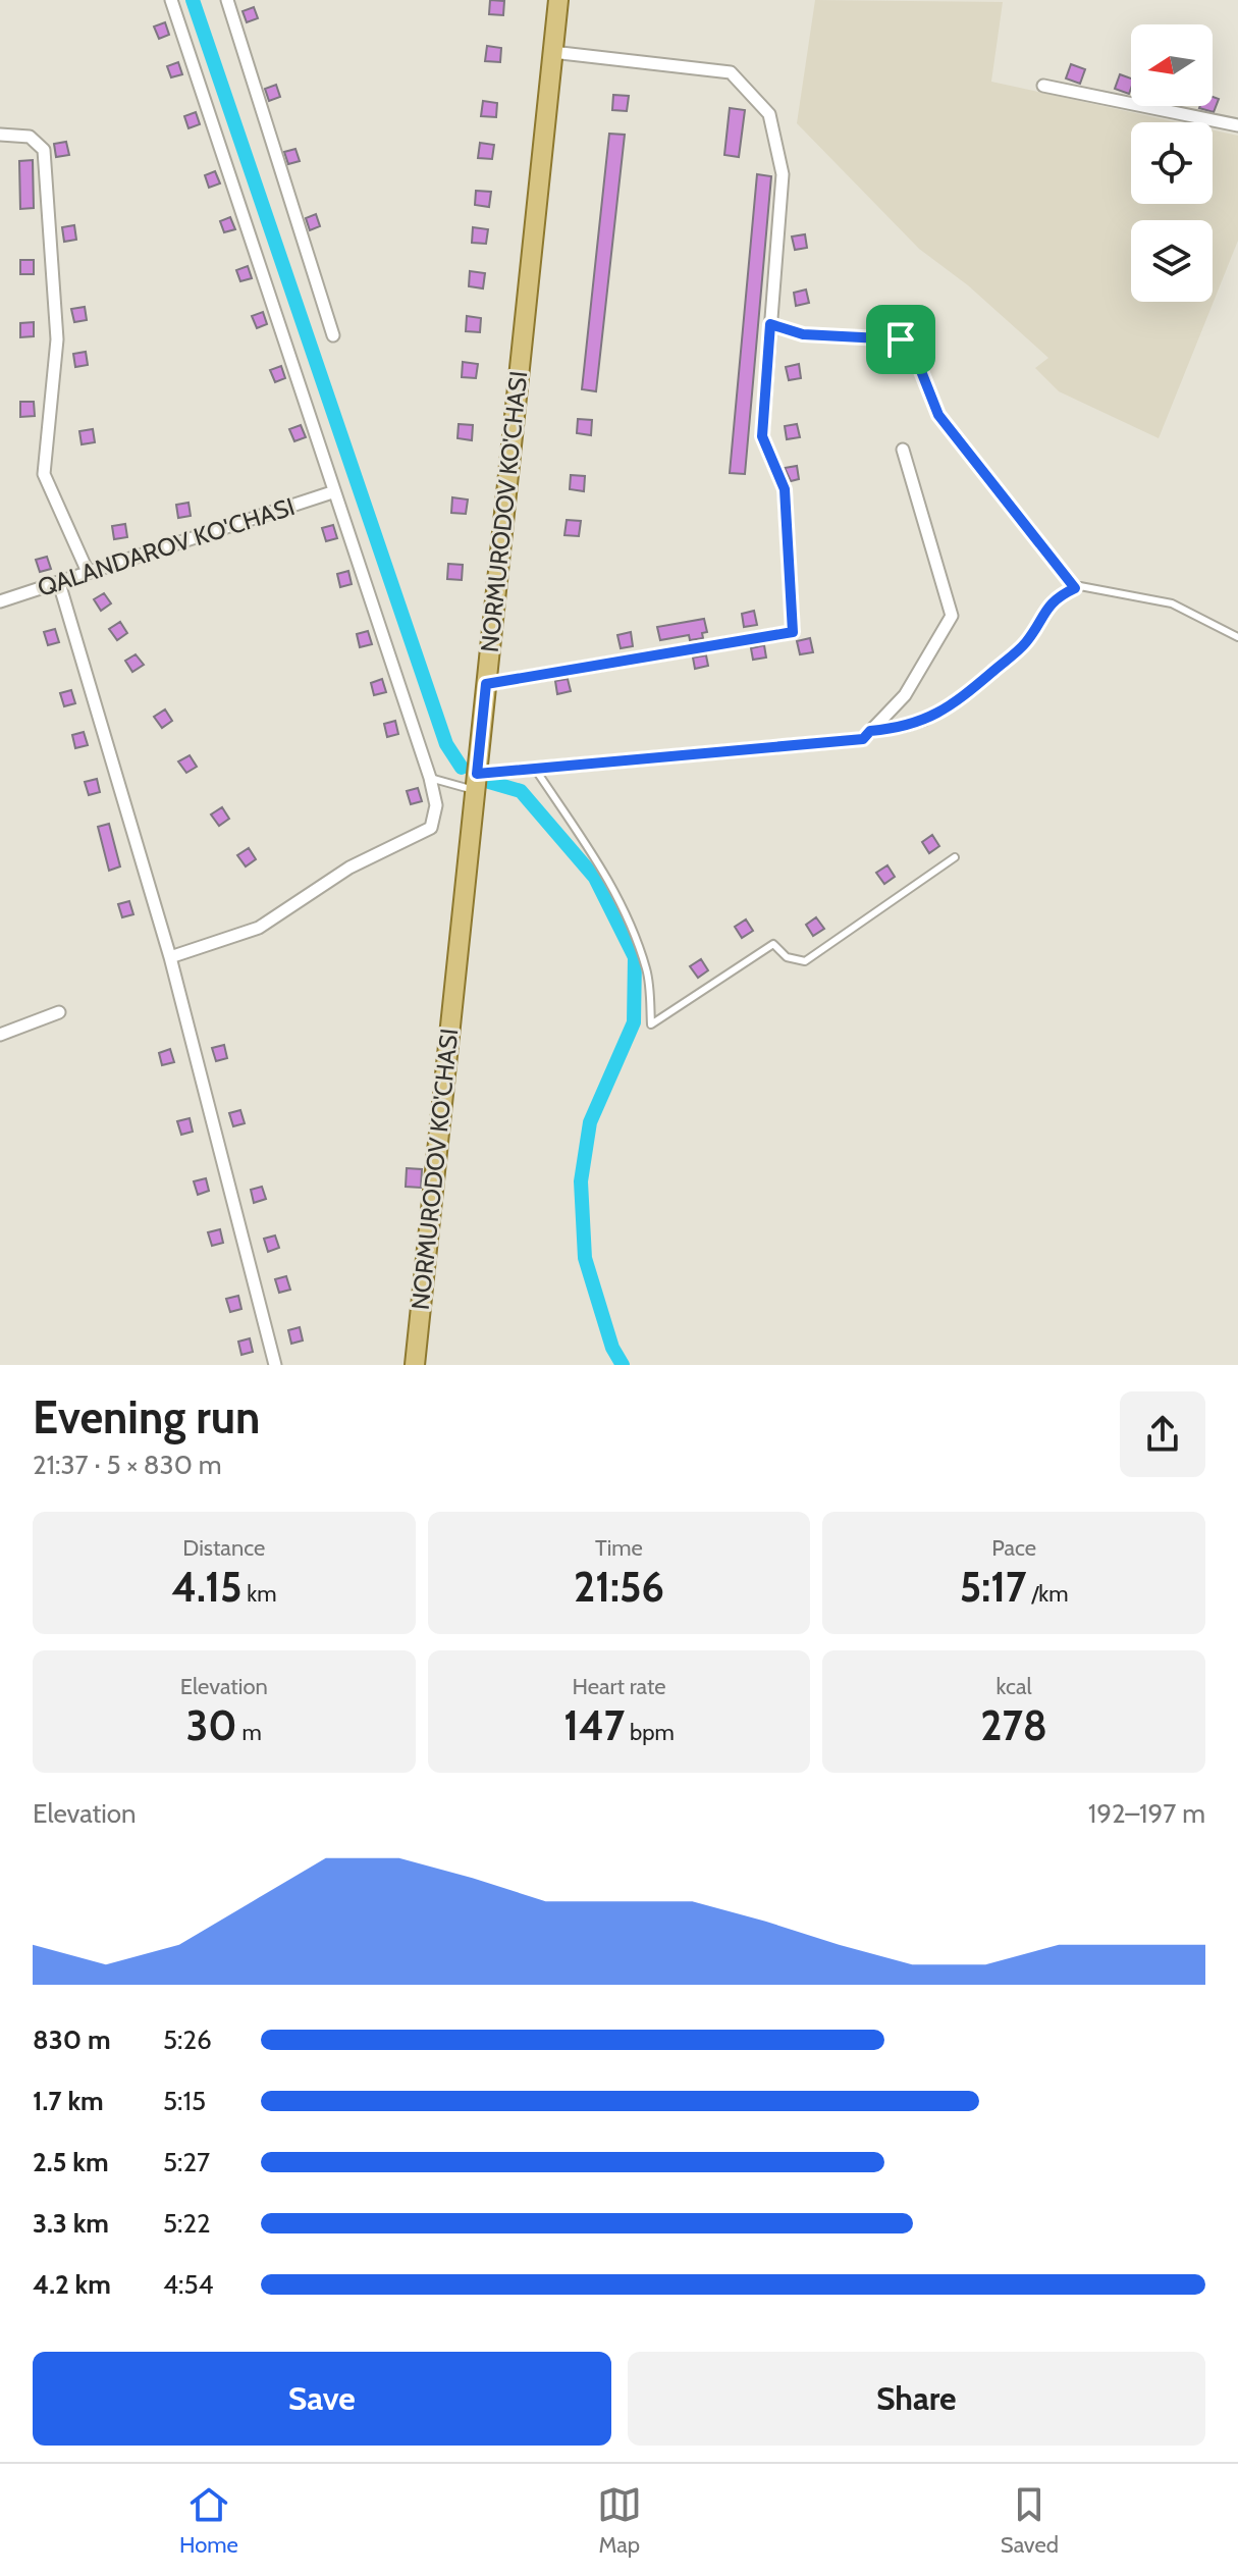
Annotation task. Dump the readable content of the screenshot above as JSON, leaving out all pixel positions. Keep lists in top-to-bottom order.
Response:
{
  "streets": {
    "main road": ["NORMURODOV KO'CHASI"],
    "street": ["QALANDAROV KO'CHASI"]
  },
  "north": "left",
  "page": {
    "heading": ["Evening run", "21:37 · 5 × 830 m"],
    "stats": [
      ["Distance", "4.15 km"],
      ["Time", "21:56"],
      ["Pace", "5:17 /km"],
      ["Elevation", "30 m"],
      ["Heart rate", "147 bpm"],
      ["kcal", "278"]
    ],
    "chart": ["Elevation", "192–197 m"],
    "list": [
      {
        "name": "830 m",
        "note": "5:26"
      },
      {
        "name": "1.7 km",
        "note": "5:15"
      },
      {
        "name": "2.5 km",
        "note": "5:27"
      },
      {
        "name": "3.3 km",
        "note": "5:22"
      },
      {
        "name": "4.2 km",
        "note": "4:54"
      }
    ],
    "buttons": ["Save", "Share"],
    "tabs": ["Home", "Map", "Saved"]
  }
}
